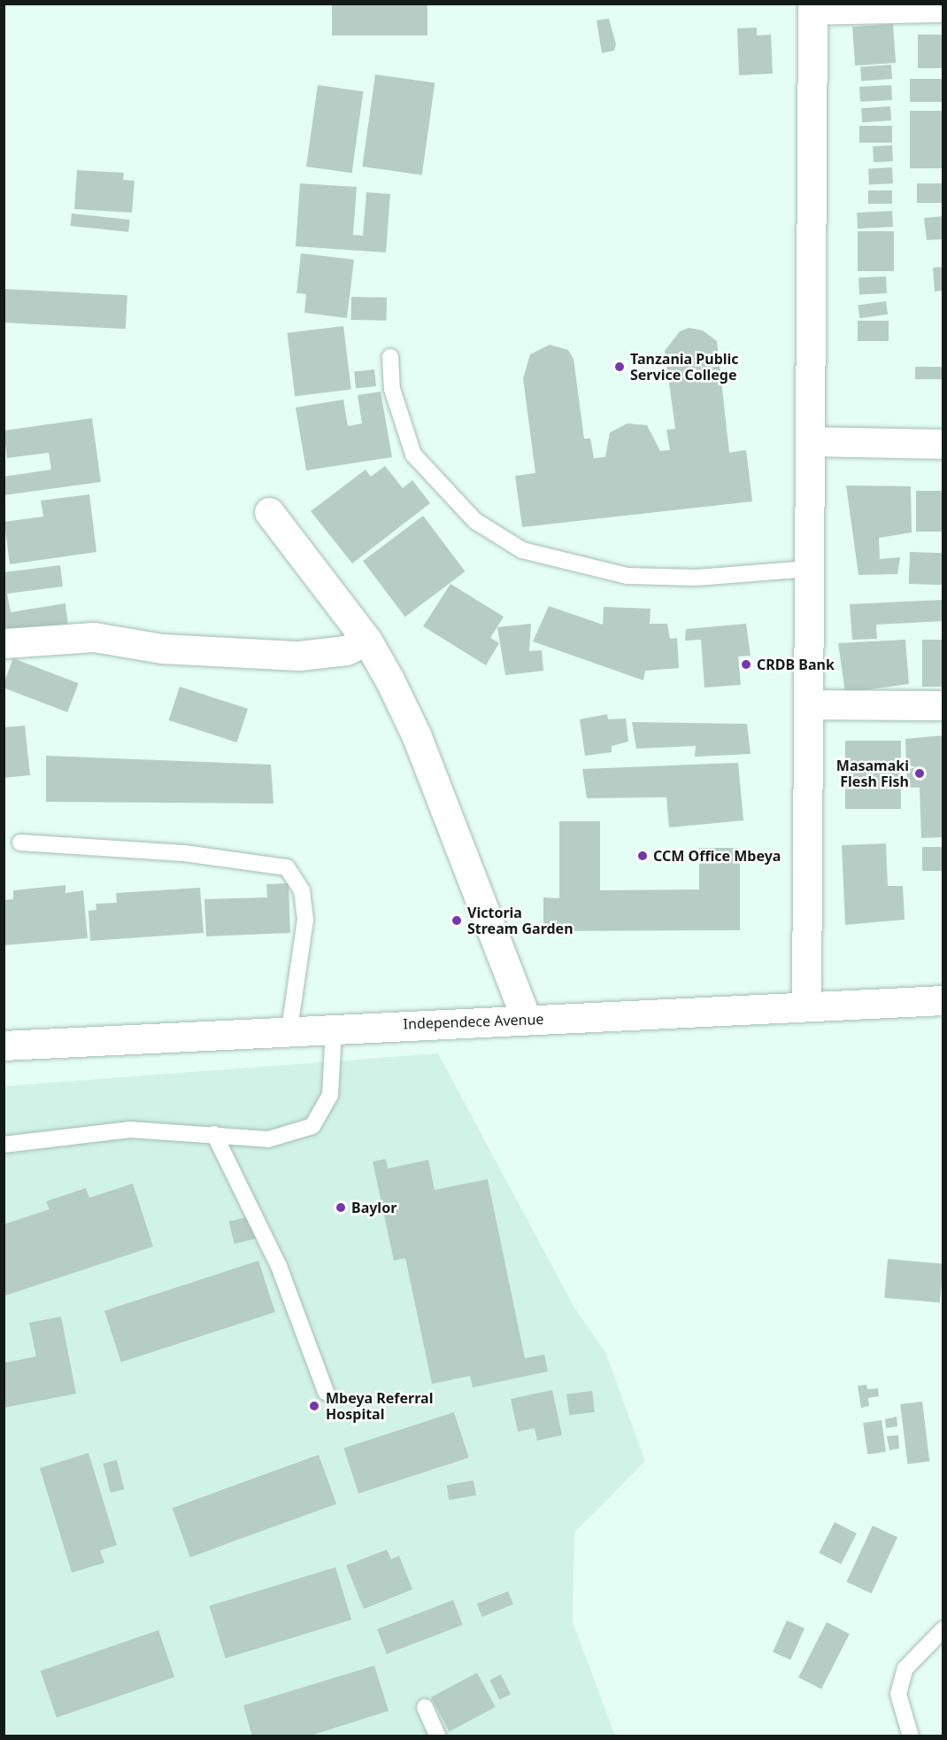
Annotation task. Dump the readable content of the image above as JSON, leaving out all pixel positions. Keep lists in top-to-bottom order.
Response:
{
  "streets": {
    "street": ["Independece Avenue"]
  },
  "places": [
    "Tanzania Public Service College",
    "CRDB Bank",
    "Masamaki Flesh Fish",
    "CCM Office Mbeya",
    "Victoria Stream Garden",
    "Baylor",
    "Mbeya Referral Hospital"
  ]
}
